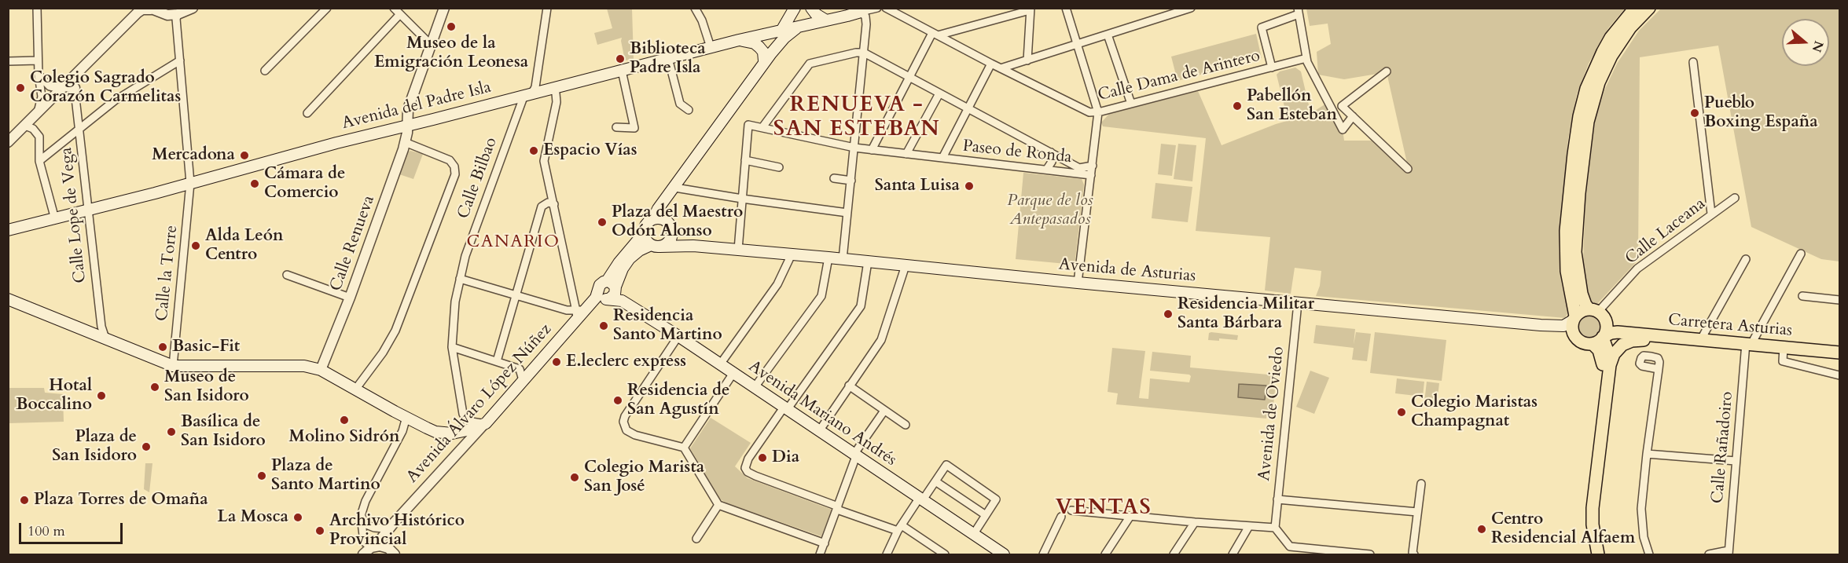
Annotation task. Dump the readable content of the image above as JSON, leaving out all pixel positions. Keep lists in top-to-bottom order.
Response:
{
  "streets": {
    "main road": [
      "Avenida del Padre Isla",
      "Avenida de Asturias",
      "Carretera Asturias",
      "Avenida Álvaro López Núñez",
      "Avenida Mariano Andrés"
    ],
    "street": [
      "Calle Dama de Arintero",
      "Paseo de Ronda",
      "Calle Bilbao",
      "Calle Lope de Vega",
      "Calle Laceana",
      "Calle Renueva",
      "Calle la Torre",
      "Avenida de Oviedo",
      "Calle Rañadoiro"
    ]
  },
  "crossings": [
    ["Avenida del Padre Isla", "Calle Bilbao"],
    ["Avenida del Padre Isla", "Calle Lope de Vega"],
    ["Avenida del Padre Isla", "Calle Renueva"],
    ["Avenida del Padre Isla", "Calle la Torre"],
    ["Calle Bilbao", "Avenida Álvaro López Núñez"],
    ["Calle Laceana", "Avenida de Asturias"],
    ["Calle Laceana", "Carretera Asturias"],
    ["Avenida de Asturias", "Carretera Asturias"],
    ["Avenida de Asturias", "Avenida Álvaro López Núñez"],
    ["Avenida de Asturias", "Avenida de Oviedo"],
    ["Carretera Asturias", "Calle Rañadoiro"],
    ["Avenida Álvaro López Núñez", "Avenida Mariano Andrés"]
  ],
  "districts": ["RENUEVA - SAN ESTEBAN", "CANARIO", "VENTAS"],
  "parks": ["Parque de los Antepasados"],
  "places": [
    "Museo de la Emigración Leonesa",
    "Biblioteca Padre Isla",
    "Colegio Sagrado Corazón Carmelitas",
    "Pabellón San Esteban",
    "Pueblo Boxing España",
    "Espacio Vías",
    "Mercadona",
    "Cámara de Comercio",
    "Santa Luisa",
    "Plaza del Maestro Odón Alonso",
    "Alda León Centro",
    "Residencia Militar Santa Bárbara",
    "Residencia Santo Martino",
    "Basic-Fit",
    "E.leclerc express",
    "Museo de San Isidoro",
    "Hotal Boccalino",
    "Residencia de San Agustín",
    "Colegio Maristas Champagnat",
    "Molino Sidrón",
    "Basílica de San Isidoro",
    "Plaza de San Isidoro",
    "Dia",
    "Plaza de Santo Martino",
    "Colegio Marista San José",
    "Plaza Torres de Omaña",
    "La Mosca",
    "Centro Residencial Alfaem",
    "Archivo Histórico Provincial"
  ],
  "scale_bar": "100 m",
  "north": "right"
}
